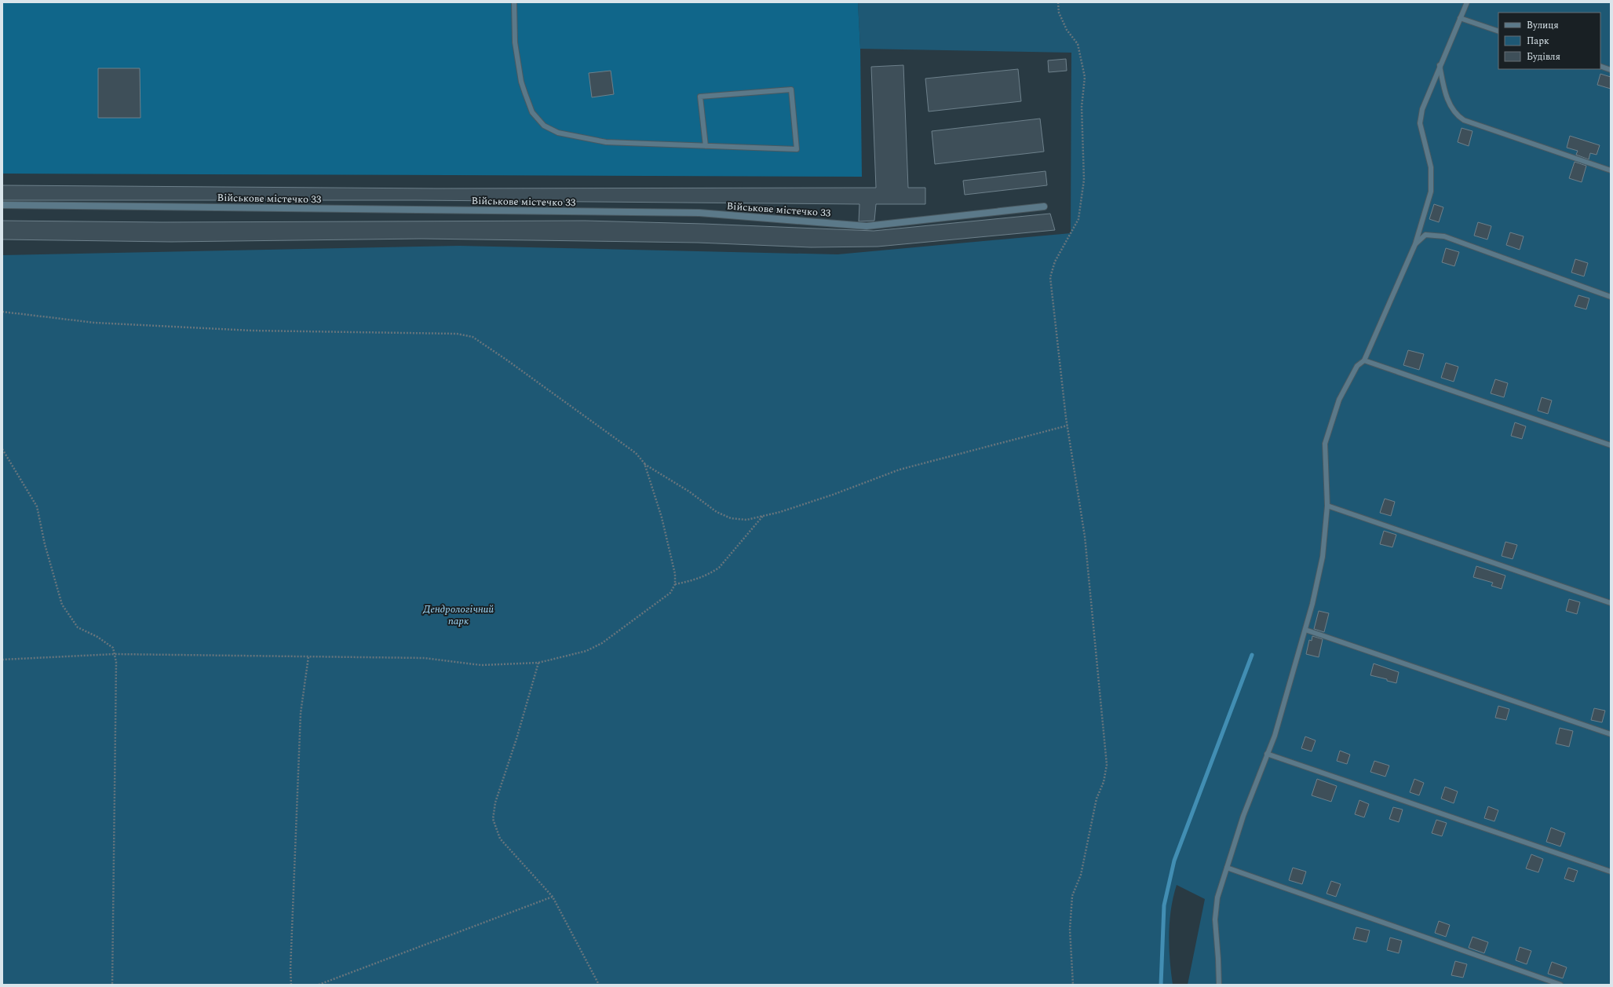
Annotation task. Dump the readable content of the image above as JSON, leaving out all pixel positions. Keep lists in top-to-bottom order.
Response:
{
  "streets": {
    "street": ["Військове містечко 33"]
  },
  "parks": ["Дендрологічний парк"],
  "legend": ["Вулиця", "Парк", "Будівля"]
}
